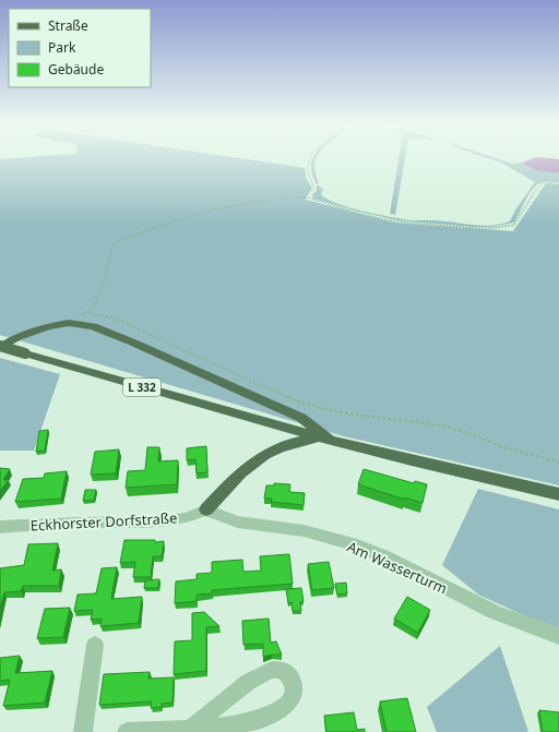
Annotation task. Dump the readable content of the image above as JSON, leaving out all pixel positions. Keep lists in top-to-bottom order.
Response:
{
  "streets": {
    "main road": ["L 332"],
    "street": ["Eckhorster Dorfstraße", "Am Wasserturm"]
  },
  "crossings": [
    ["Eckhorster Dorfstraße", "Am Wasserturm"]
  ],
  "legend": ["Straße", "Park", "Gebäude"]
}
